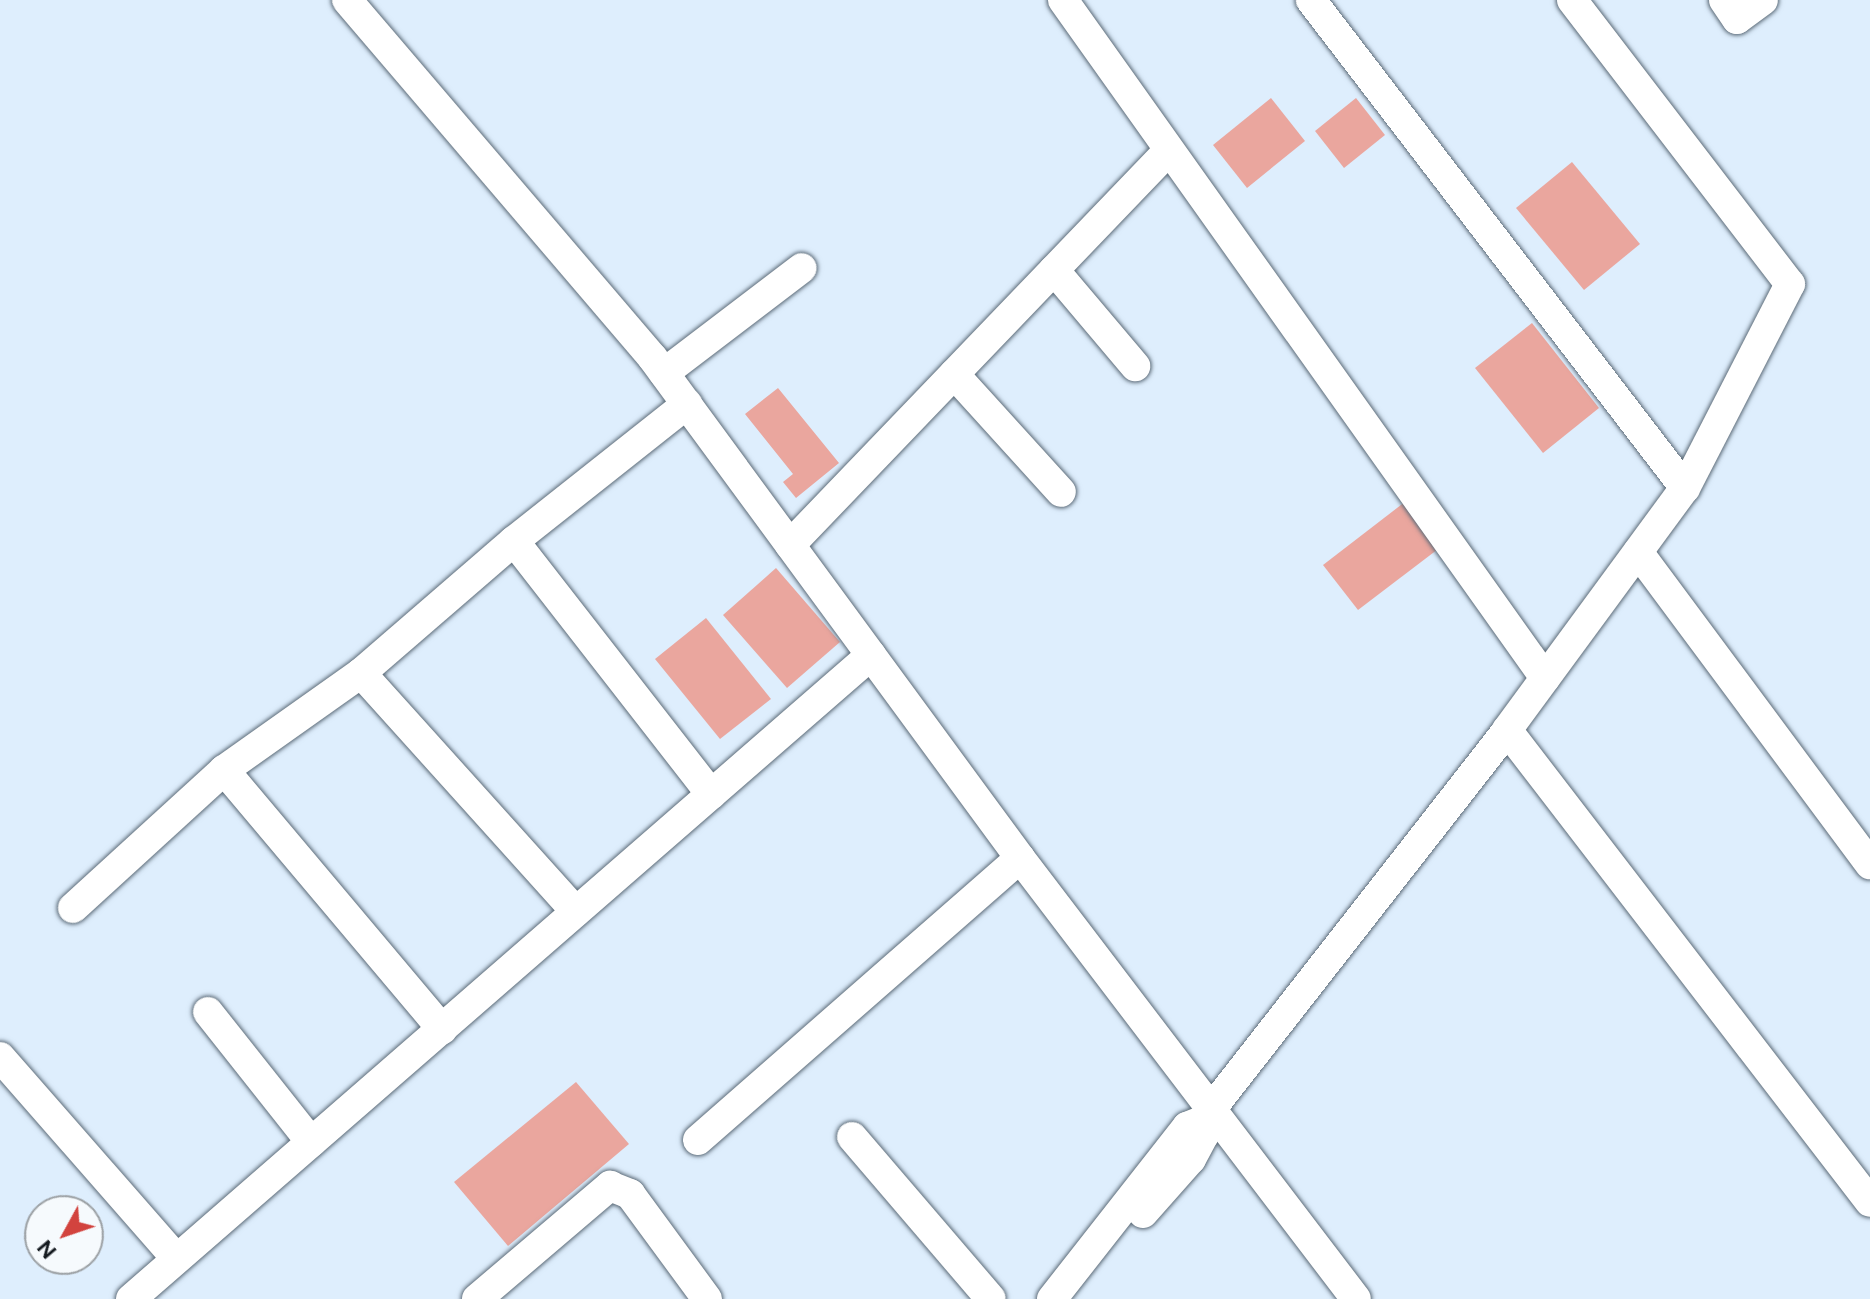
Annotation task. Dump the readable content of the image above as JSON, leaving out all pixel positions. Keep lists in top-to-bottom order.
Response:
{
  "north": "bottom left"
}
